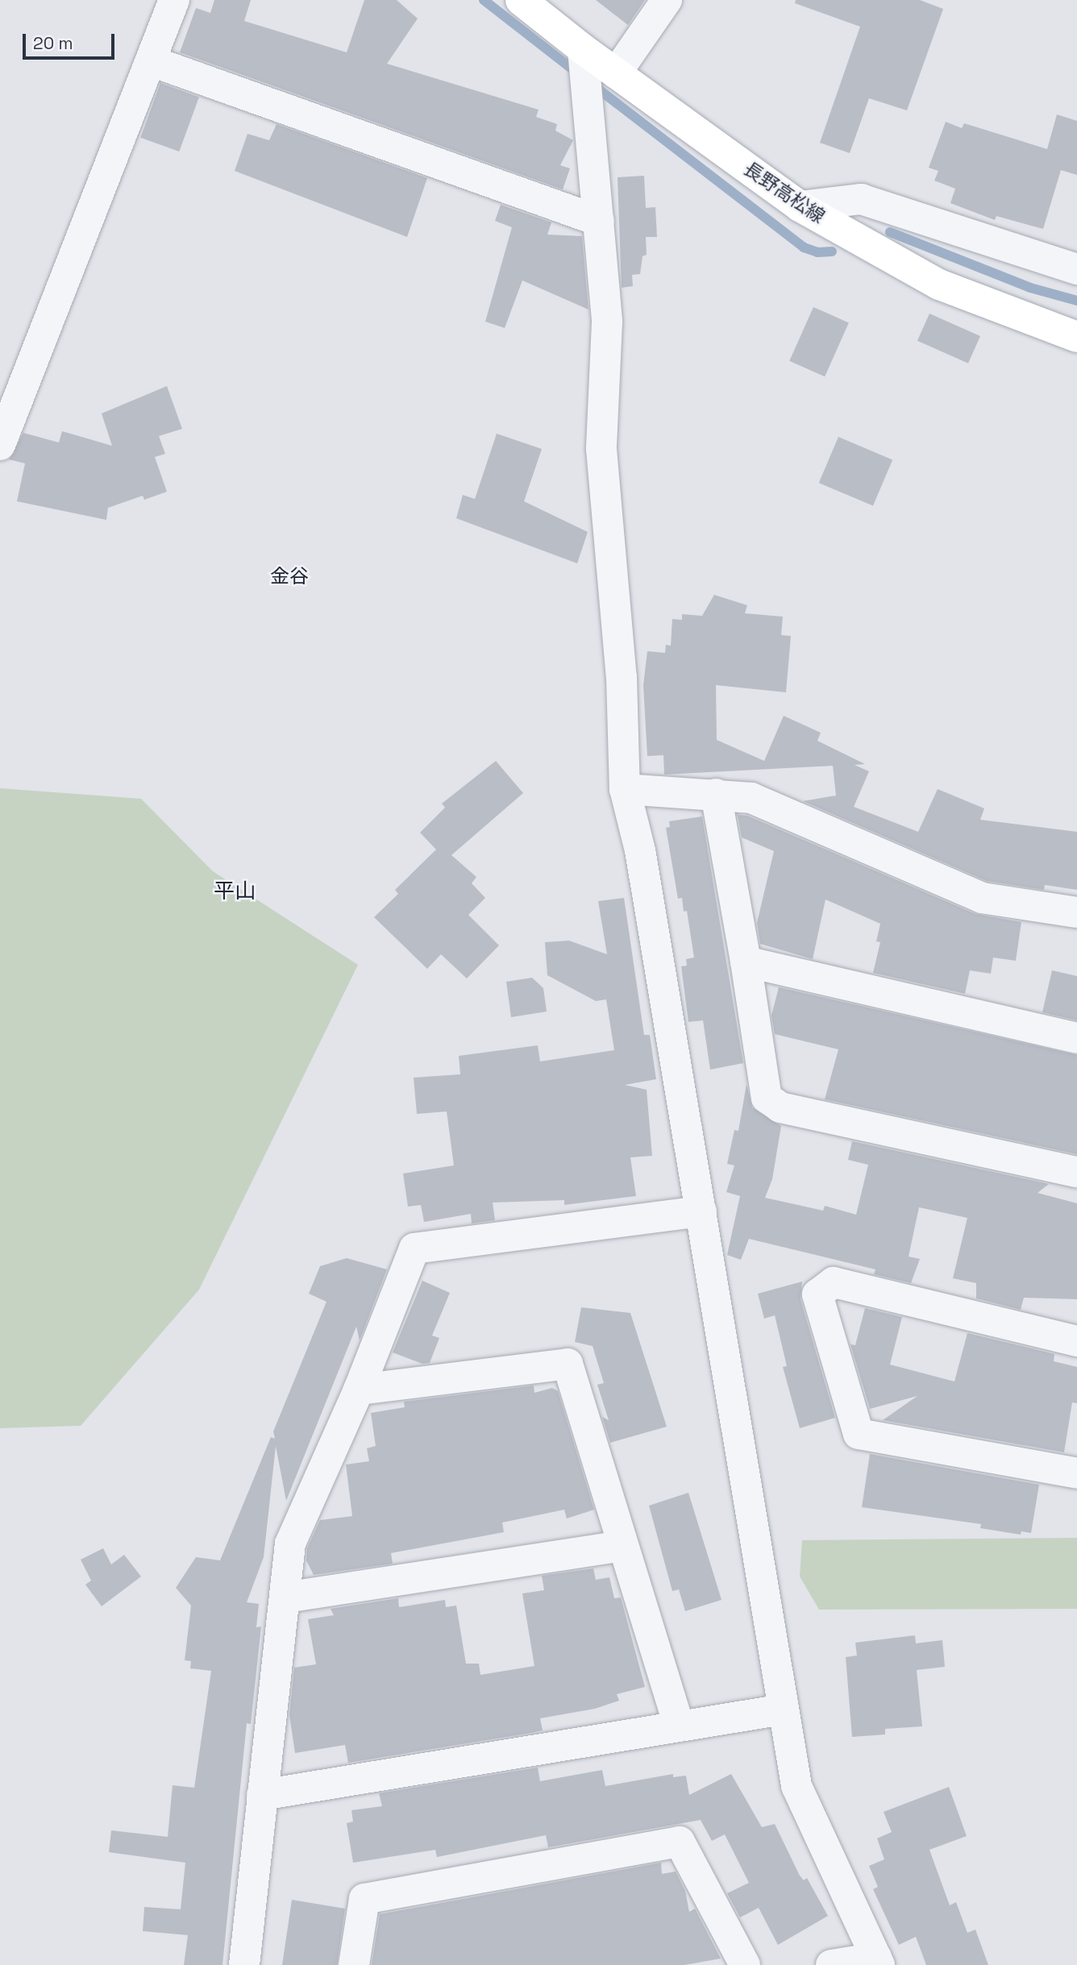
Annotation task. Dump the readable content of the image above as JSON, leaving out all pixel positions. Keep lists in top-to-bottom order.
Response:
{
  "streets": {
    "main road": ["長野高松線"]
  },
  "districts": ["金谷", "平山"],
  "scale_bar": "20 m"
}
